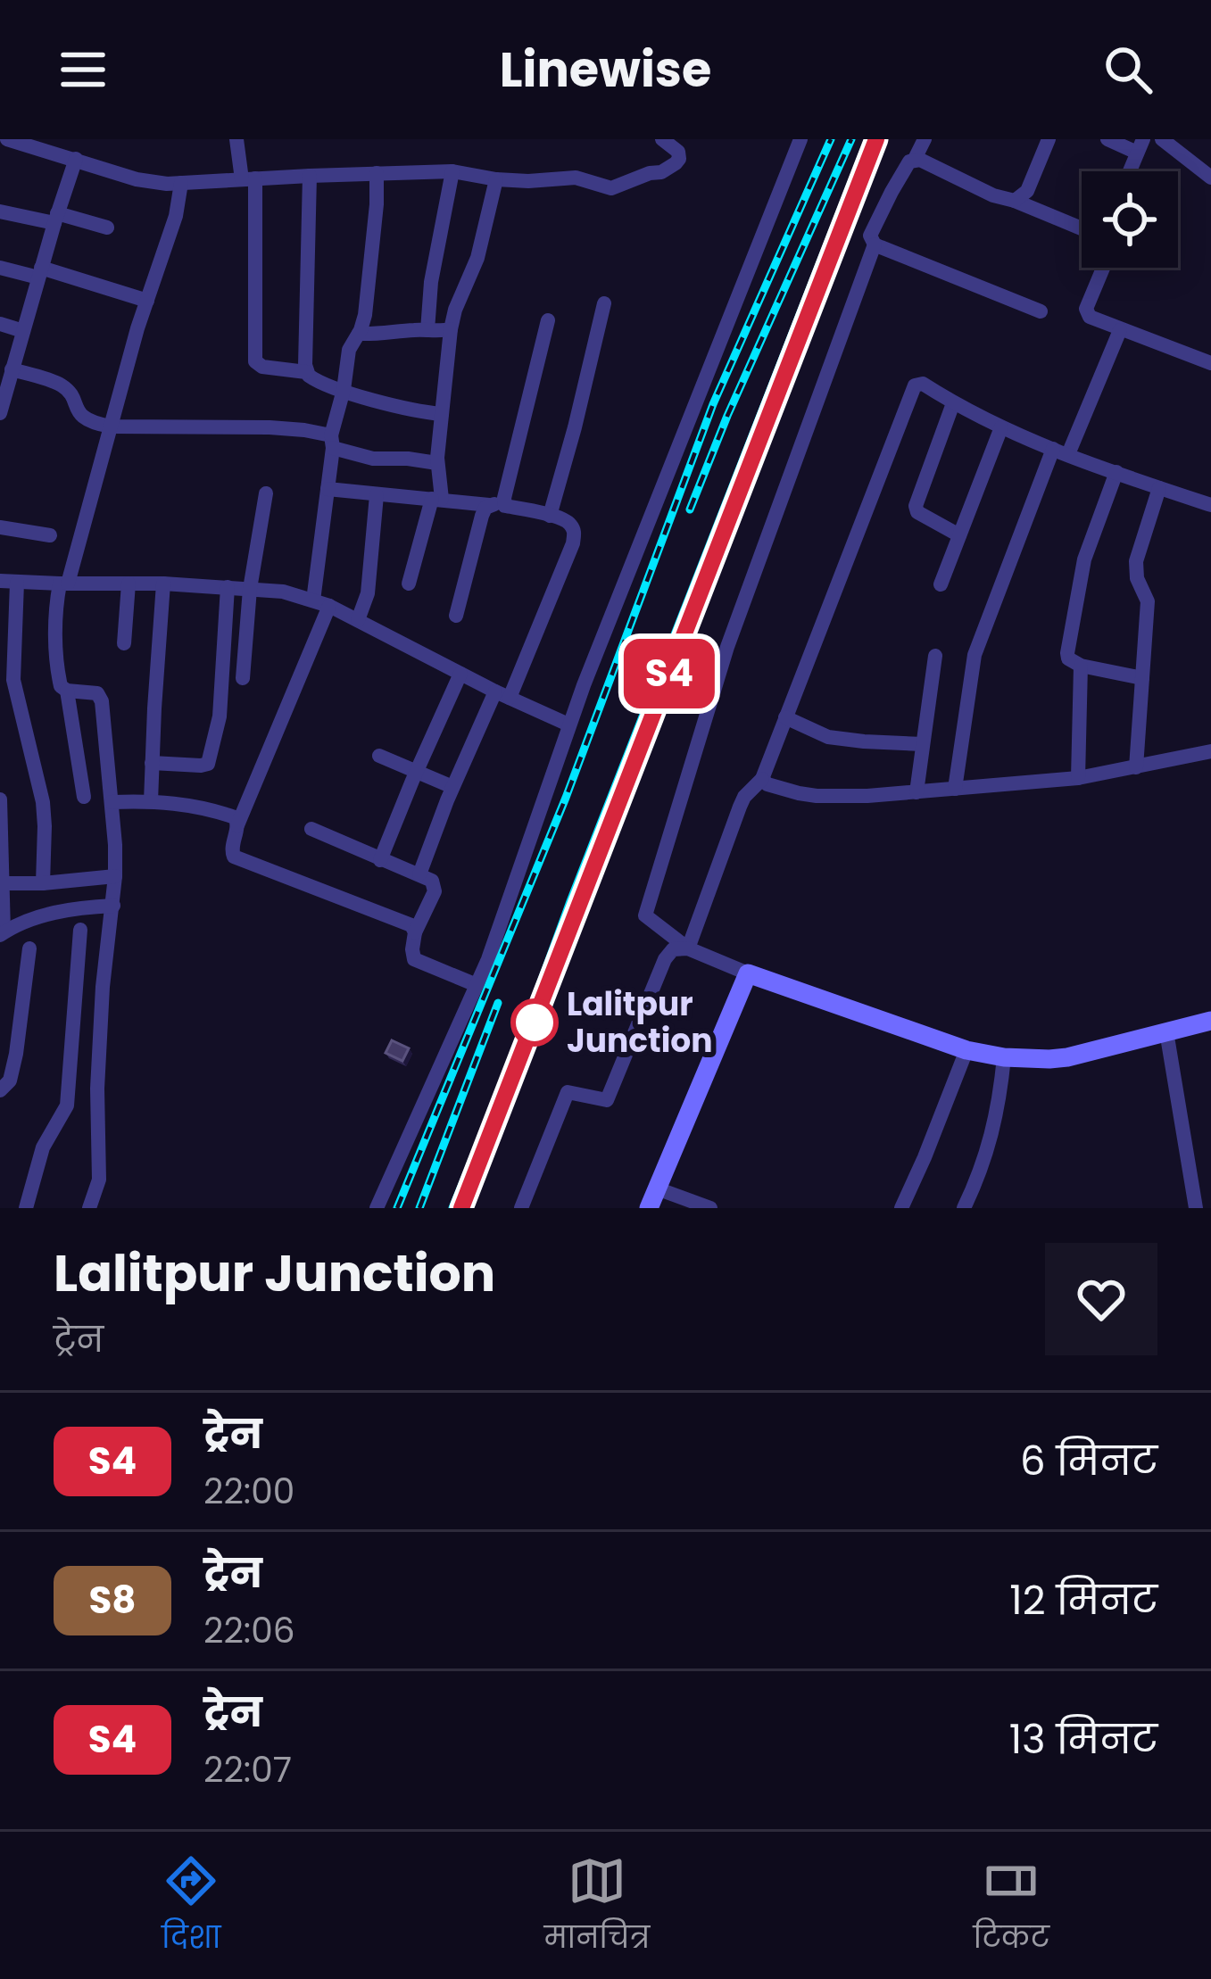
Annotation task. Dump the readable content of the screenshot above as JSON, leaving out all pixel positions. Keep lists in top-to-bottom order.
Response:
{
  "places": ["Lalitpur Junction"],
  "page": {
    "header": "Linewise",
    "on_map": "S4",
    "heading": ["Lalitpur Junction", "ट्रेन"],
    "list": [
      {
        "mark": "S4",
        "name": "ट्रेन",
        "note": "22:00",
        "value": "6 मिनट"
      },
      {
        "mark": "S8",
        "name": "ट्रेन",
        "note": "22:06",
        "value": "12 मिनट"
      },
      {
        "mark": "S4",
        "name": "ट्रेन",
        "note": "22:07",
        "value": "13 मिनट"
      }
    ],
    "tabs": ["दिशा", "मानचित्र", "टिकट"]
  }
}
